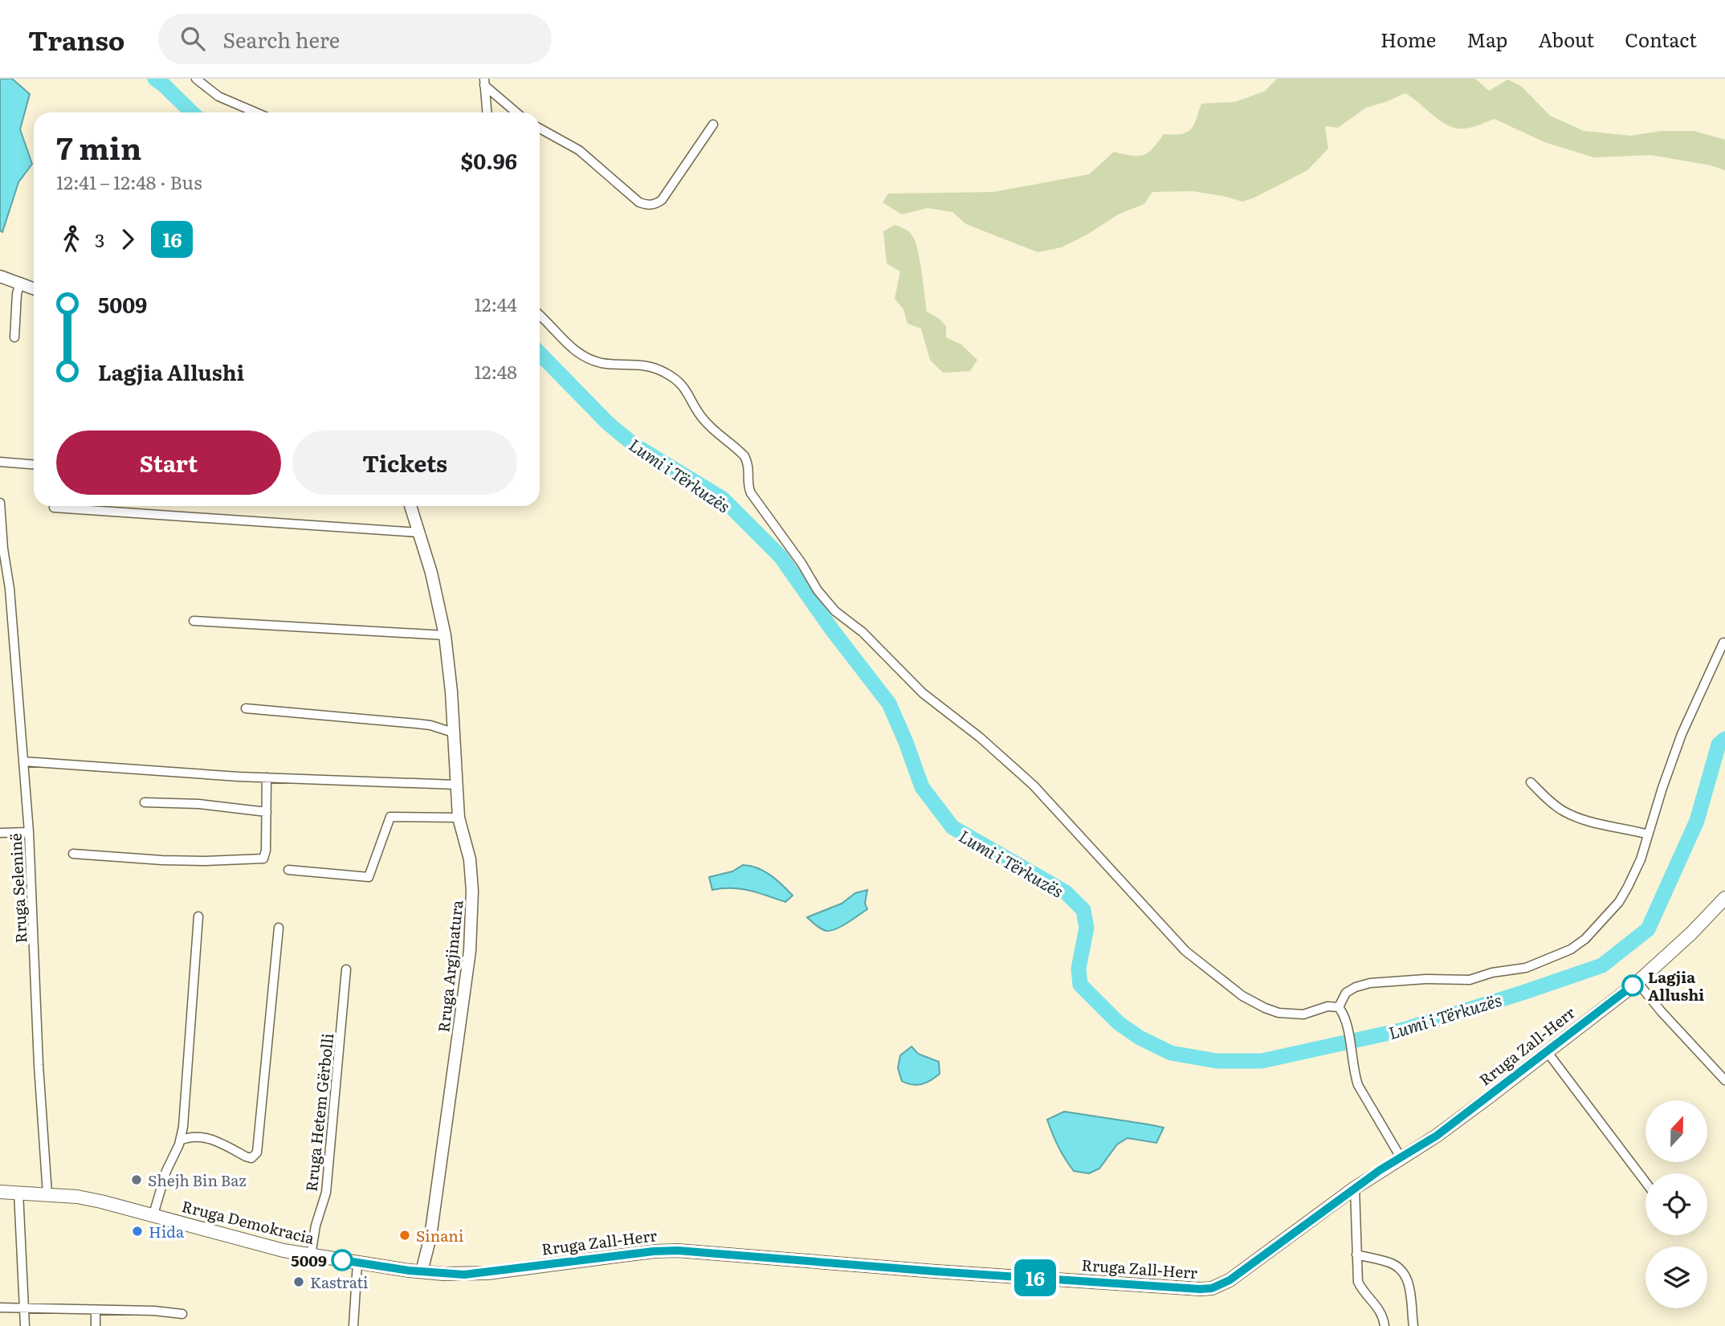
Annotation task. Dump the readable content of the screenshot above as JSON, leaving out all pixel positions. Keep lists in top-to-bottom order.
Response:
{
  "streets": {
    "main road": ["Rruga Zall-Herr", "Rruga Demokracia"],
    "street": ["Rruga Seleninë", "Rruga Argjinatura", "Rruga Hetem Gërbolli"]
  },
  "crossings": [
    ["Rruga Seleninë", "Rruga Demokracia"],
    ["Rruga Argjinatura", "Rruga Zall-Herr"],
    ["Rruga Argjinatura", "Rruga Demokracia"],
    ["Rruga Zall-Herr", "Rruga Demokracia"],
    ["Rruga Hetem Gërbolli", "Rruga Demokracia"]
  ],
  "water": ["Lumi i Tërkuzës"],
  "places": [
    "Lagjia Allushi",
    "Shejh Bin Baz",
    "Hida",
    "Sinani",
    "5009",
    "Kastrati"
  ],
  "lines": ["bus line 16"],
  "north": "top",
  "page": {
    "header": "Transo",
    "search": "Search here",
    "nav": [
      "Home",
      "Map",
      "About",
      "Contact"
    ],
    "on_map": "16",
    "heading": ["7 min", "12:41 – 12:48 · Bus", "$0.96"],
    "legs": ["3", "16"],
    "list": [
      {
        "name": "5009",
        "value": "12:44"
      },
      {
        "name": "Lagjia Allushi",
        "value": "12:48"
      }
    ],
    "buttons": ["Start", "Tickets"]
  }
}
